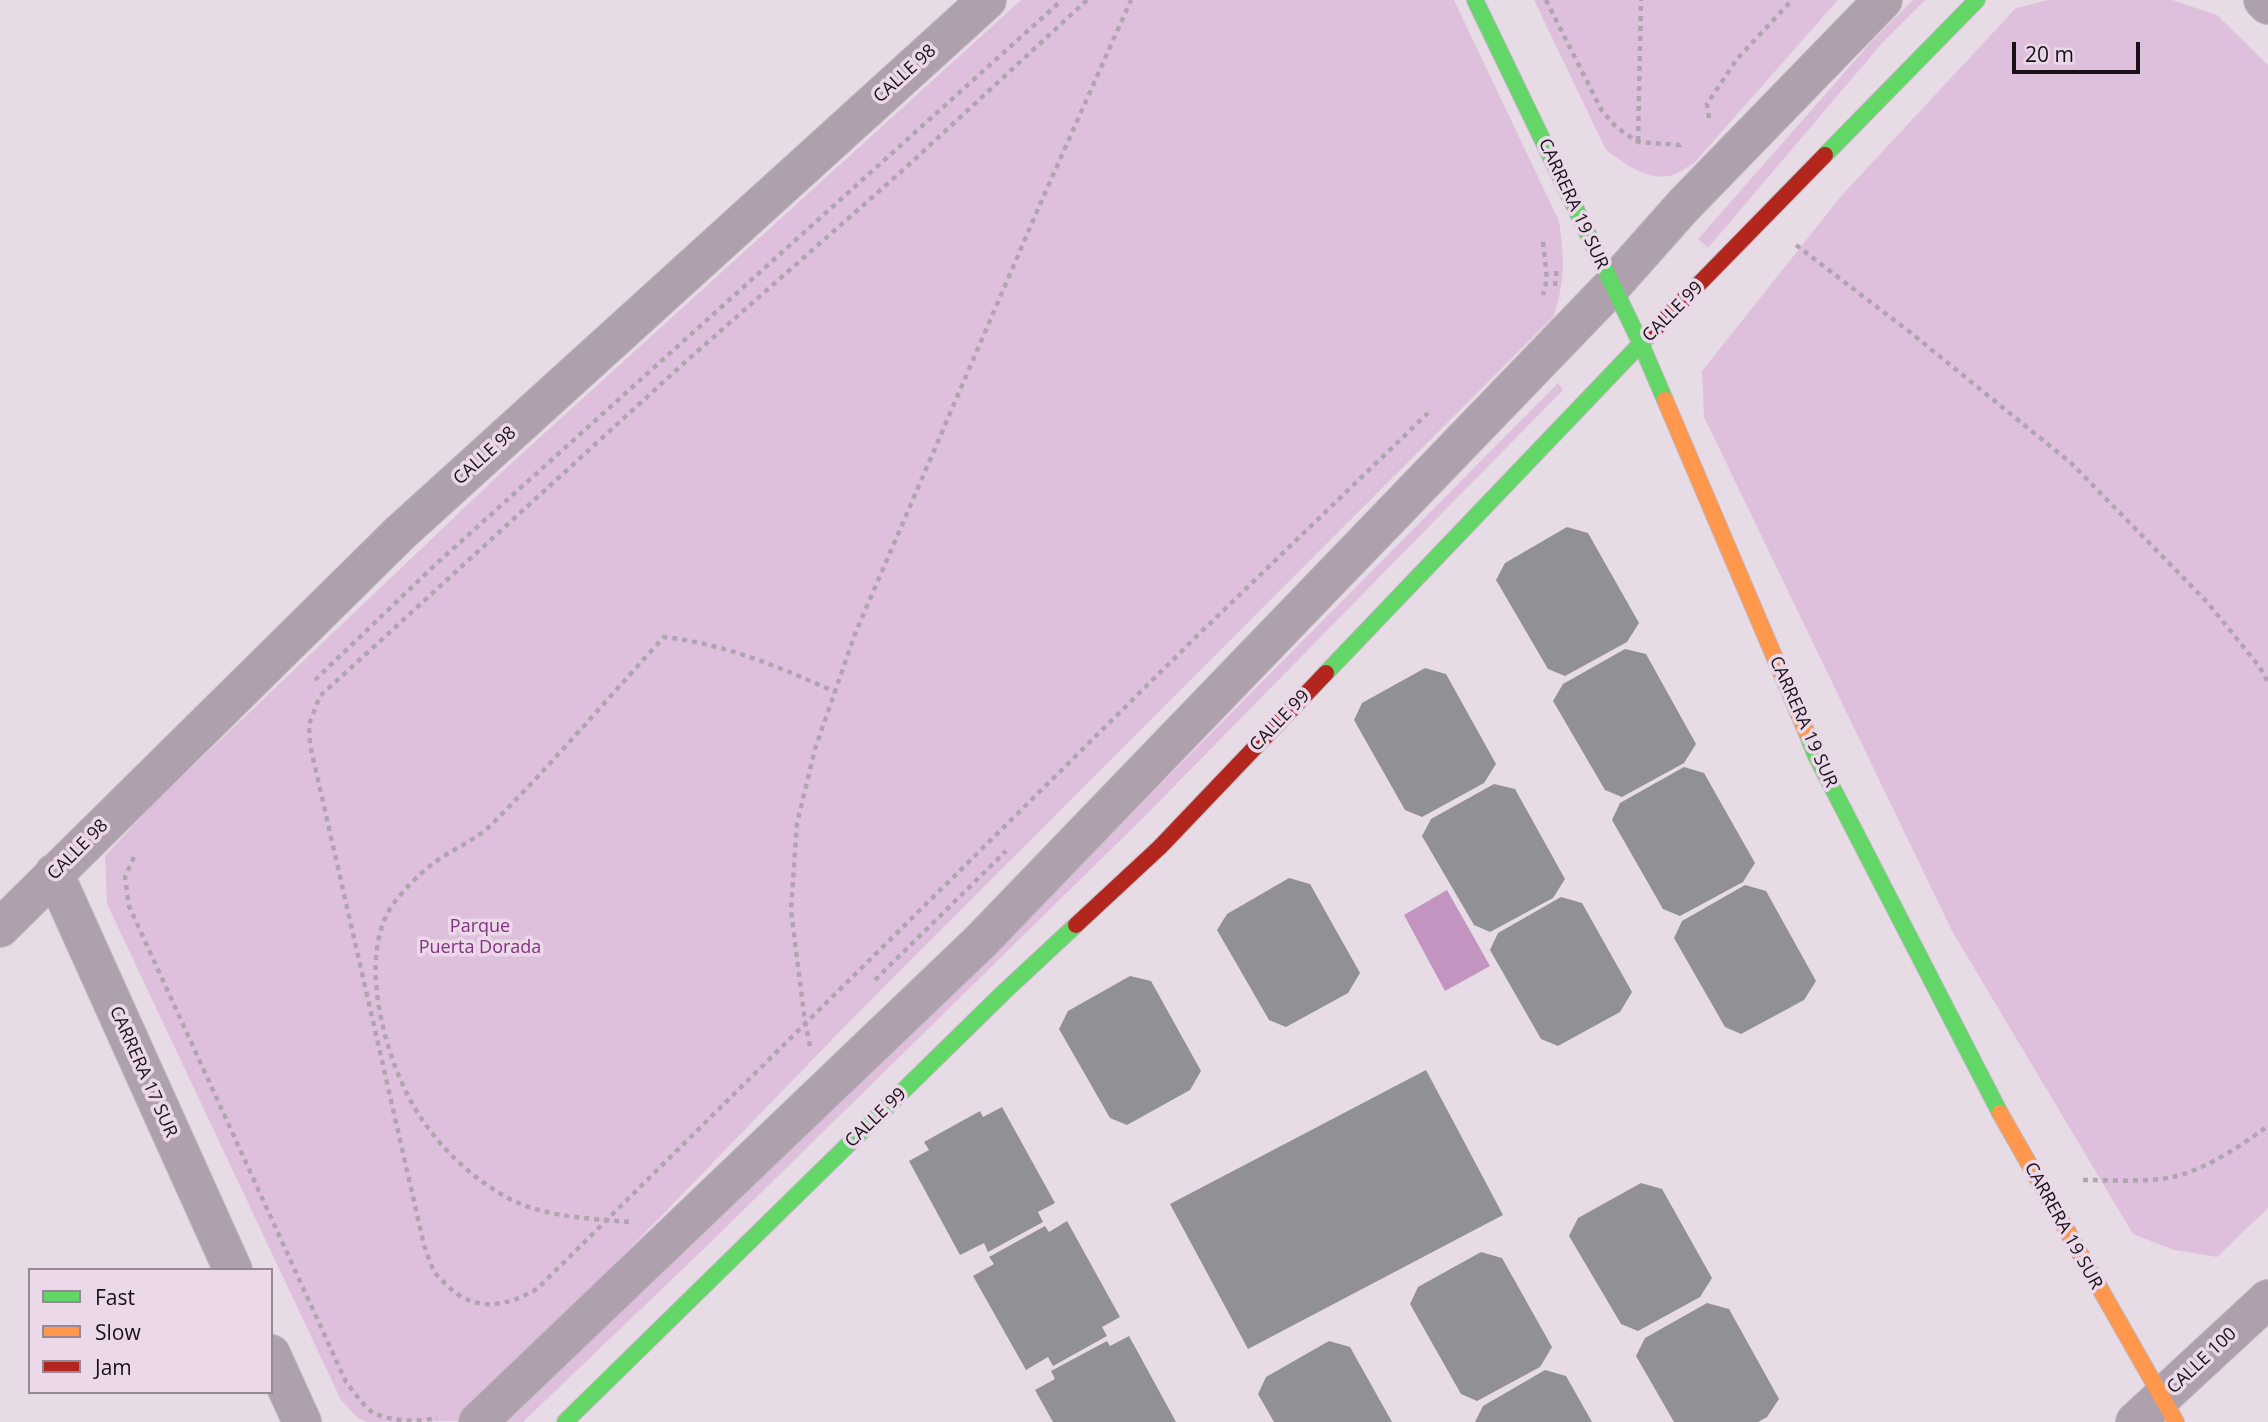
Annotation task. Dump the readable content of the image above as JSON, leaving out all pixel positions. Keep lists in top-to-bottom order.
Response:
{
  "streets": {
    "street": [
      "CALLE 98",
      "CARRERA 19 SUR",
      "CALLE 99",
      "CARRERA 17 SUR",
      "CALLE 100"
    ]
  },
  "crossings": [
    ["CALLE 98", "CARRERA 17 SUR"],
    ["CARRERA 19 SUR", "CALLE 99"],
    ["CARRERA 19 SUR", "CALLE 100"]
  ],
  "parks": ["Parque Puerta Dorada"],
  "legend": ["Fast", "Slow", "Jam"],
  "scale_bar": "20 m"
}
